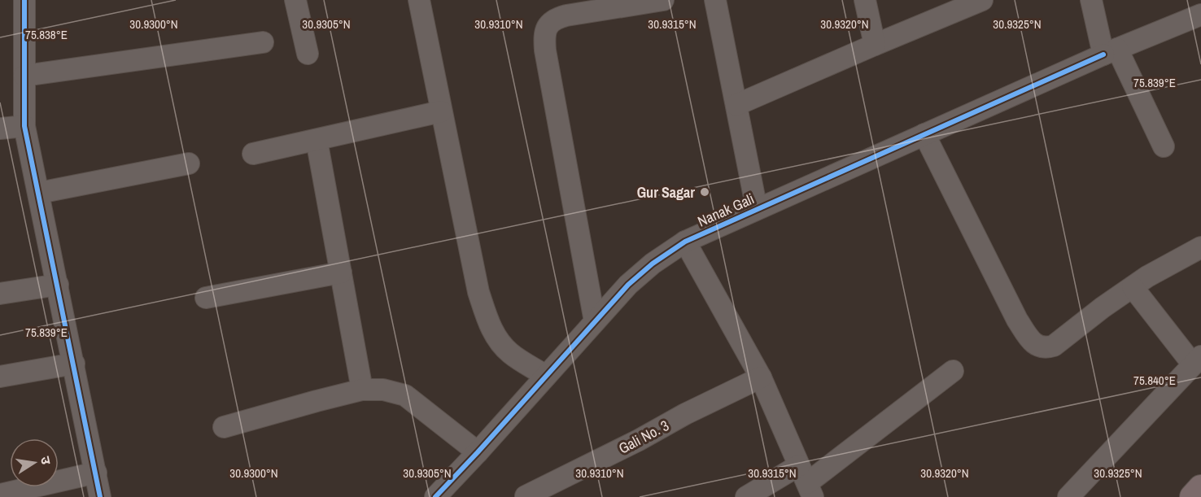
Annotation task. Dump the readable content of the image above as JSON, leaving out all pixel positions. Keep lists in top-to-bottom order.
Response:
{
  "streets": {
    "street": ["Nanak Gali", "Gali No. 3"]
  },
  "places": ["Gur Sagar"],
  "north": "right",
  "coordinates": [
    "30.9300°N",
    "30.9305°N",
    "30.9310°N",
    "30.9315°N",
    "30.9320°N",
    "30.9325°N",
    "75.838°E",
    "75.839°E",
    "75.840°E"
  ]
}
